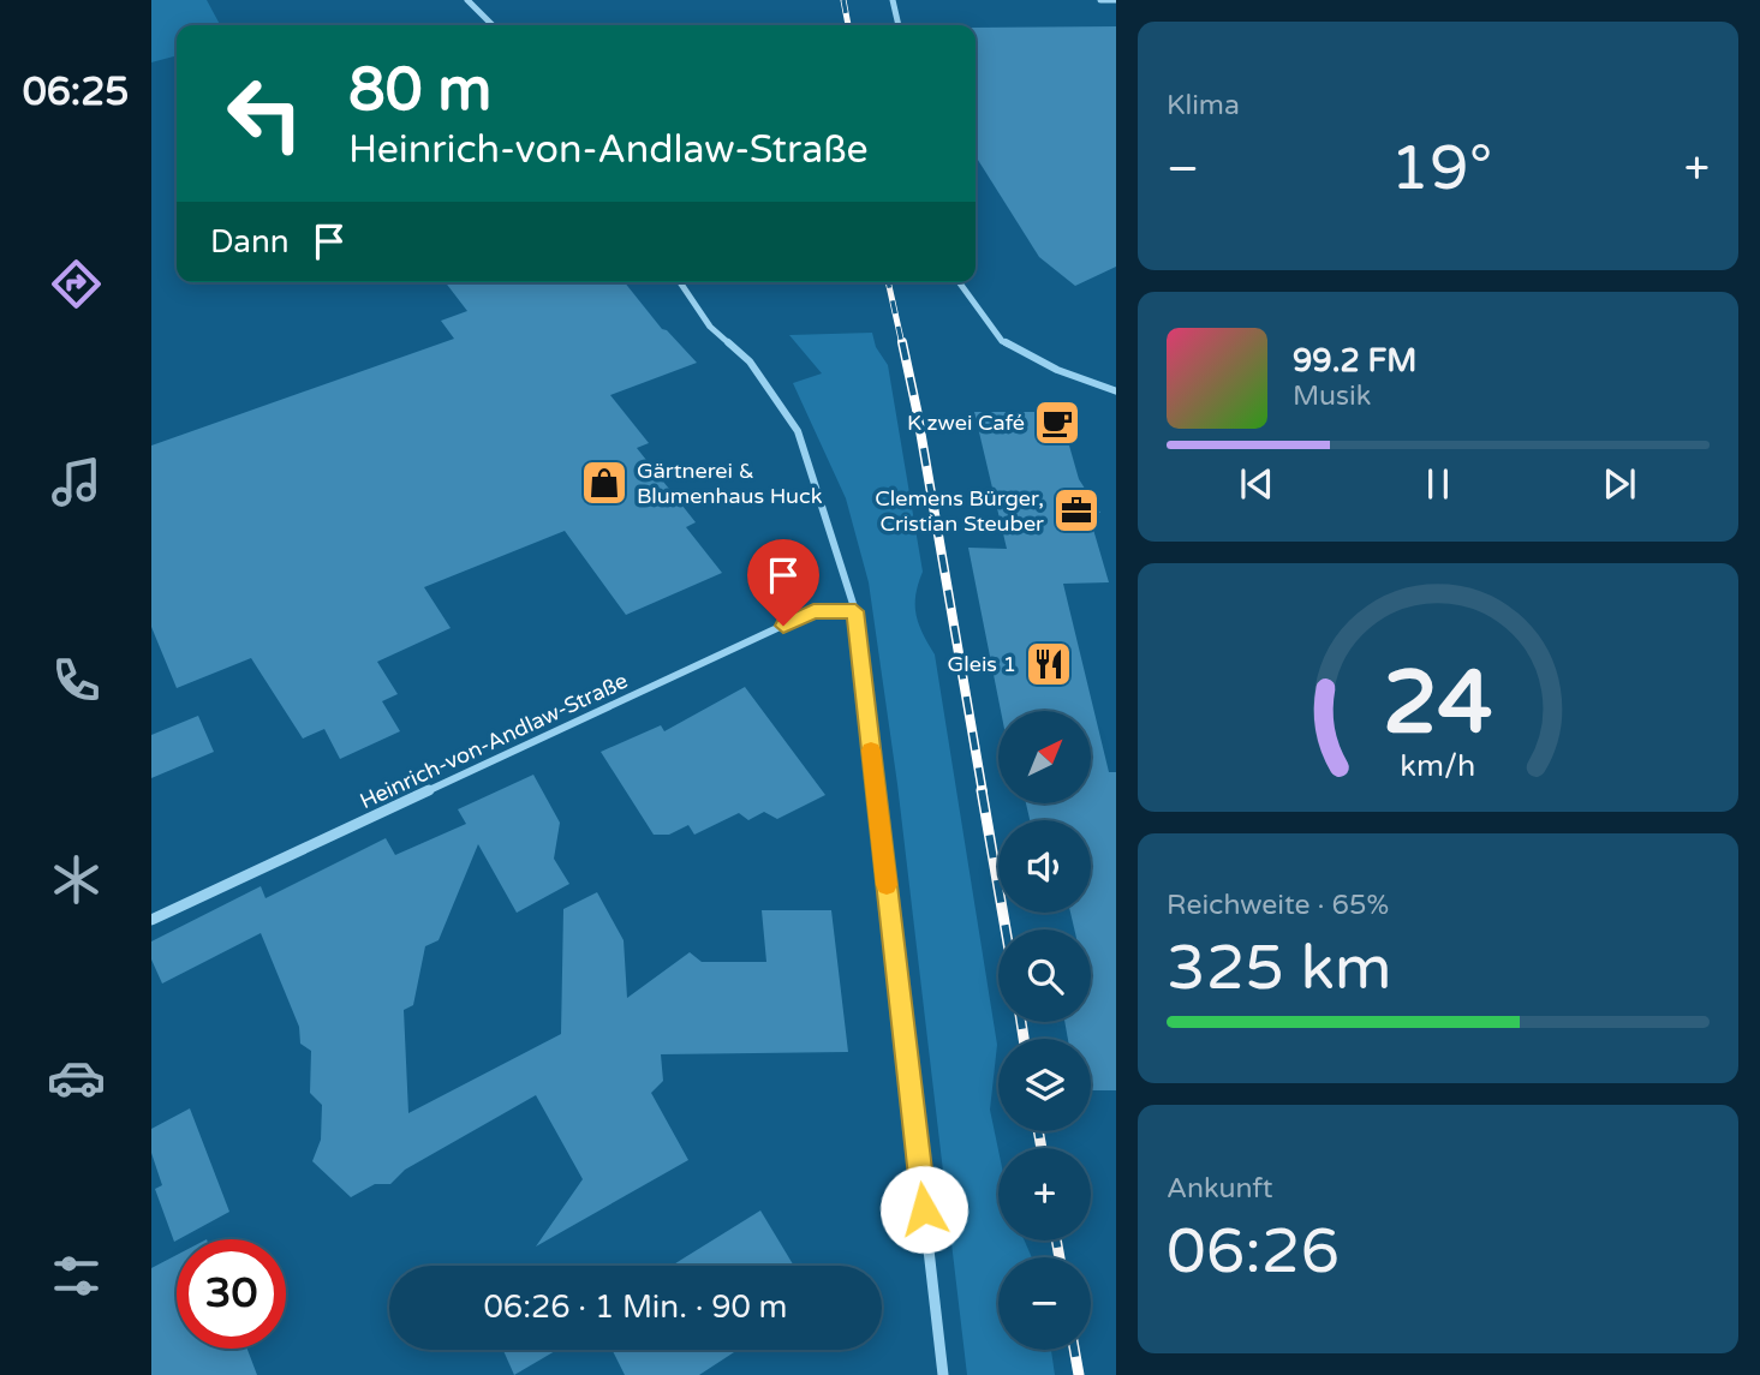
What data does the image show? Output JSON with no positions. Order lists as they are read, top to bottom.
{
  "streets": {
    "street": ["Heinrich-von-Andlaw-Straße"]
  },
  "places": {
    "cafe": ["K zwei Café"],
    "shop": ["Gärtnerei & Blumenhaus Huck"],
    "office": ["Clemens Bürger, Cristian Steuber"],
    "restaurant": ["Gleis 1"]
  },
  "north": "top right",
  "page": {
    "tabs": "06:25",
    "tile": [
      "Klima",
      ["Reichweite · 65%", "325 km"],
      ["Ankunft", "06:26"]
    ],
    "turn": ["80 m", "Heinrich-von-Andlaw-Straße"],
    "heat": ["−", "19°", "+"],
    "then": "Dann",
    "song": ["99.2 FM", "Musik"],
    "map_buttons": ["+", "−"],
    "limit": "30",
    "trip": "06:26 · 1 Min. · 90 m",
    "gauge": ["24", "km/h"]
  }
}
